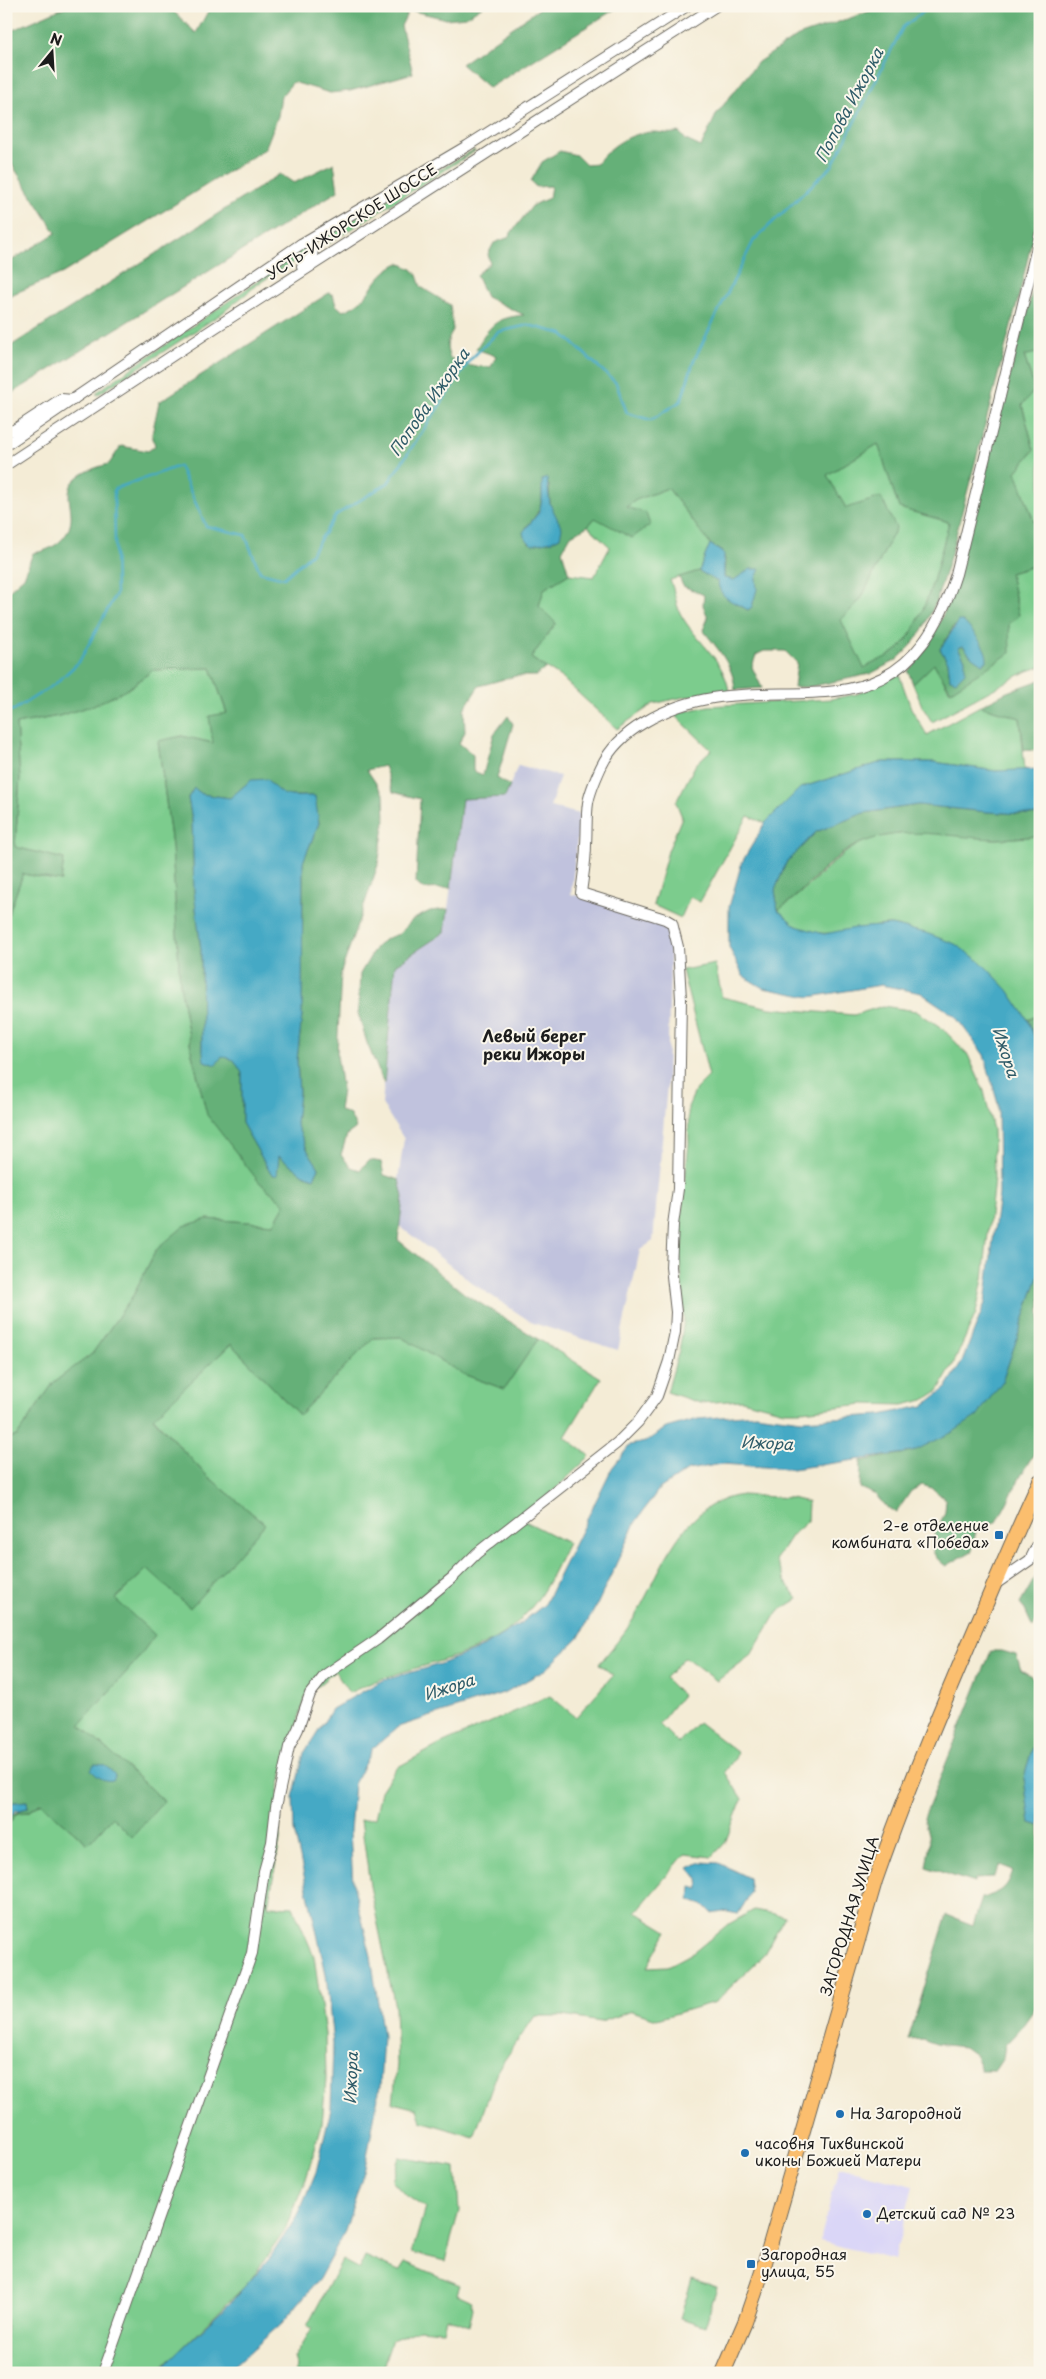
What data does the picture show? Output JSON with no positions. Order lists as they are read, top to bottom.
{
  "streets": {
    "main road": ["ЗАГОРОДНАЯ УЛИЦА"],
    "street": ["УСТЬ-ИЖОРСКОЕ ШОССЕ"]
  },
  "districts": ["Левый берег реки Ижоры"],
  "water": ["Попова Ижорка", "Ижора"],
  "places": {
    "transit": ["2-е отделение комбината «Победа»", "Загородная улица, 55"],
    "other": ["На Загородной", "часовня Тихвинской иконы Божией Матери", "Детский сад № 23"]
  },
  "north": "top"
}
